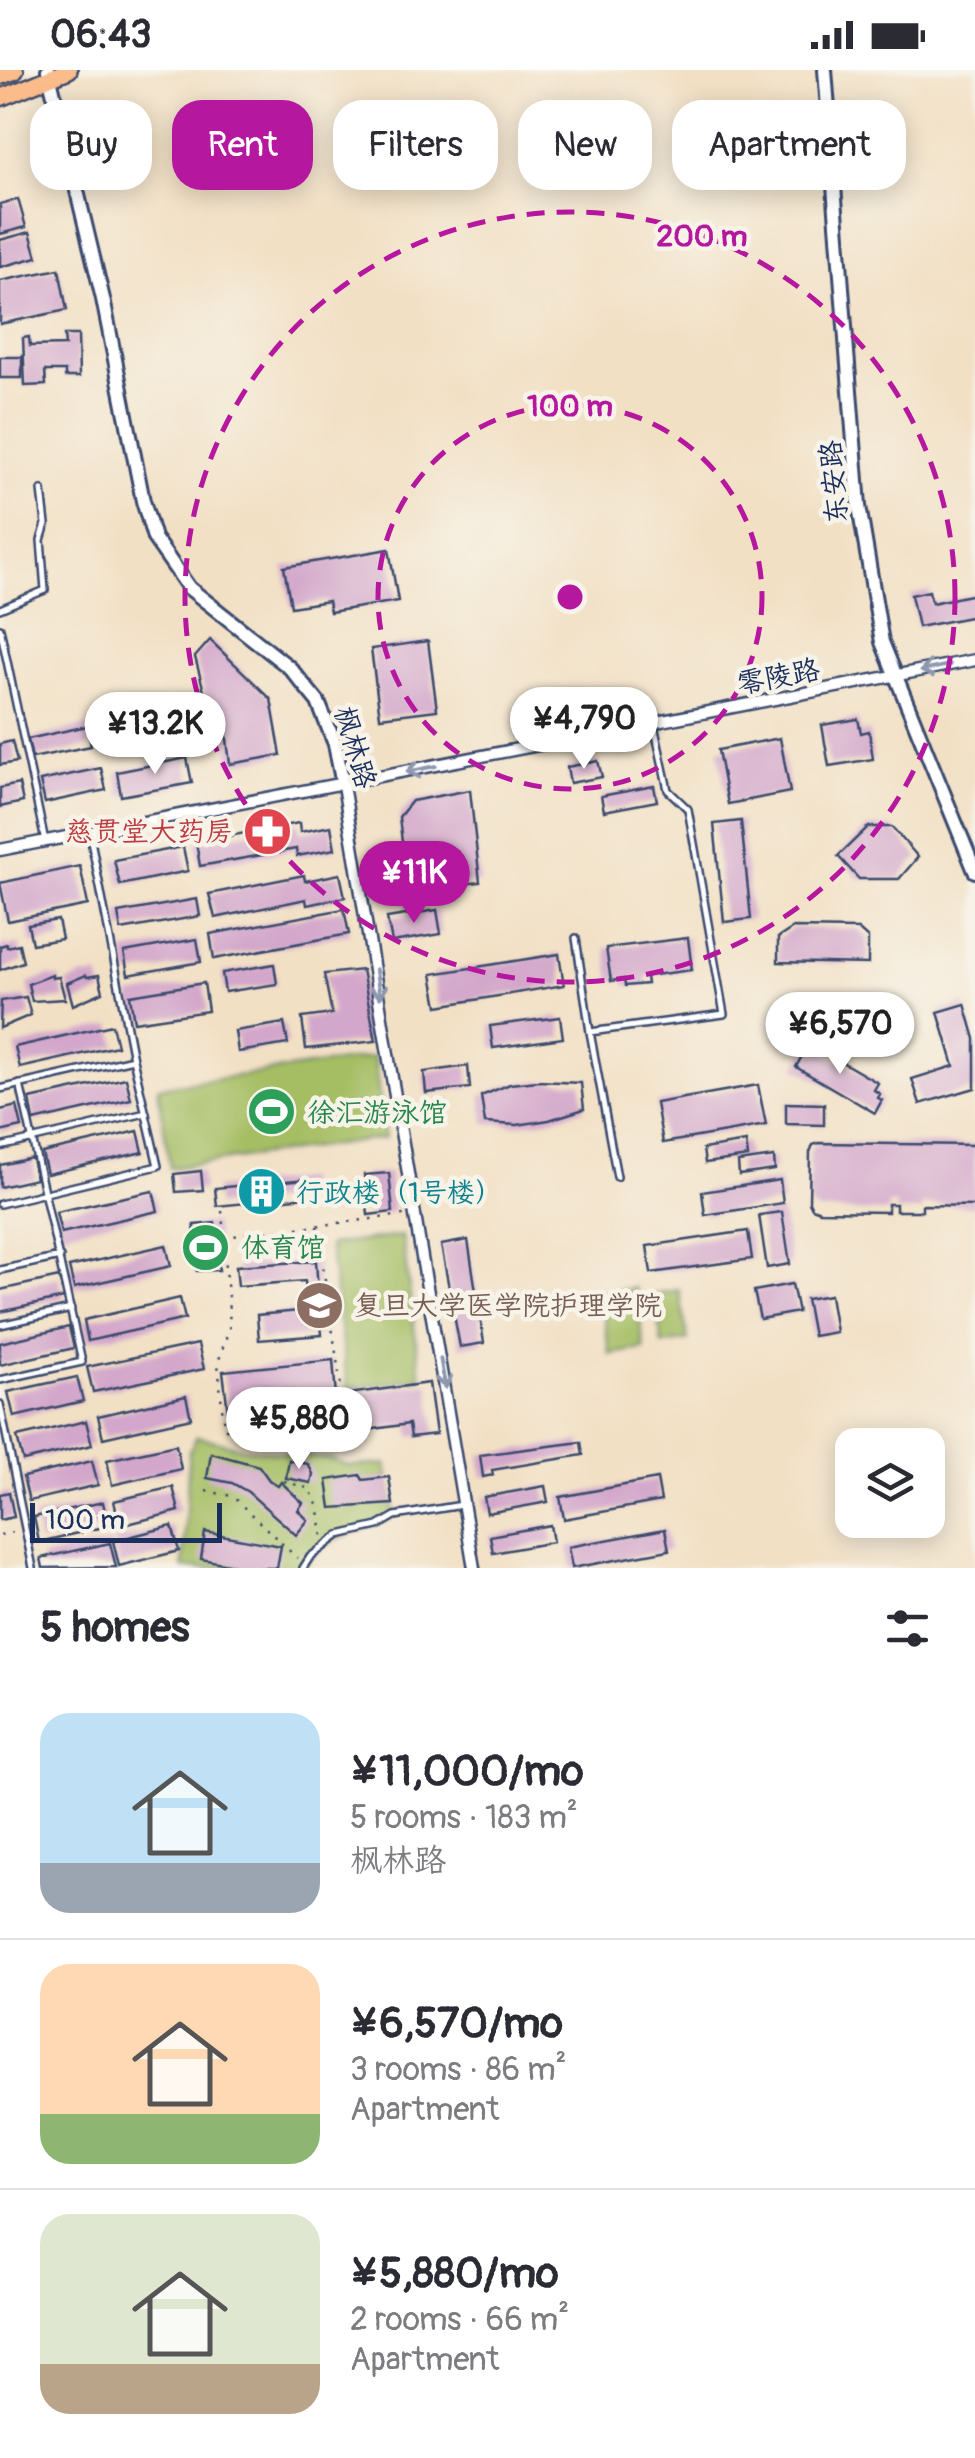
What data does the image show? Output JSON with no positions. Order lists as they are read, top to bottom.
{
  "streets": {
    "street": ["东安路", "零陵路", "枫林路"]
  },
  "crossings": [
    ["东安路", "零陵路"],
    ["零陵路", "枫林路"]
  ],
  "one_way": ["零陵路", "枫林路"],
  "places": {
    "pharmacy": ["慈贯堂大药房"],
    "sports": ["徐汇游泳馆", "体育馆"],
    "building": ["行政楼（1号楼）"],
    "school or university": ["复旦大学医学院护理学院"]
  },
  "scale_bar": "100 m",
  "page": {
    "status": "06:43",
    "chip": [
      "Buy",
      "Rent",
      "Filters",
      "New",
      "Apartment"
    ],
    "price": [
      "¥4,790",
      "¥13.2K",
      "¥11K",
      "¥6,570",
      "¥5,880"
    ],
    "scale": "100 m",
    "heading": "5 homes",
    "list": [
      {
        "name": "¥11,000/mo",
        "note": "5 rooms · 183 m² · 枫林路"
      },
      {
        "name": "¥6,570/mo",
        "note": "3 rooms · 86 m² · Apartment"
      },
      {
        "name": "¥5,880/mo",
        "note": "2 rooms · 66 m² · Apartment"
      }
    ]
  },
  "rings": ["200 m", "100 m"]
}
